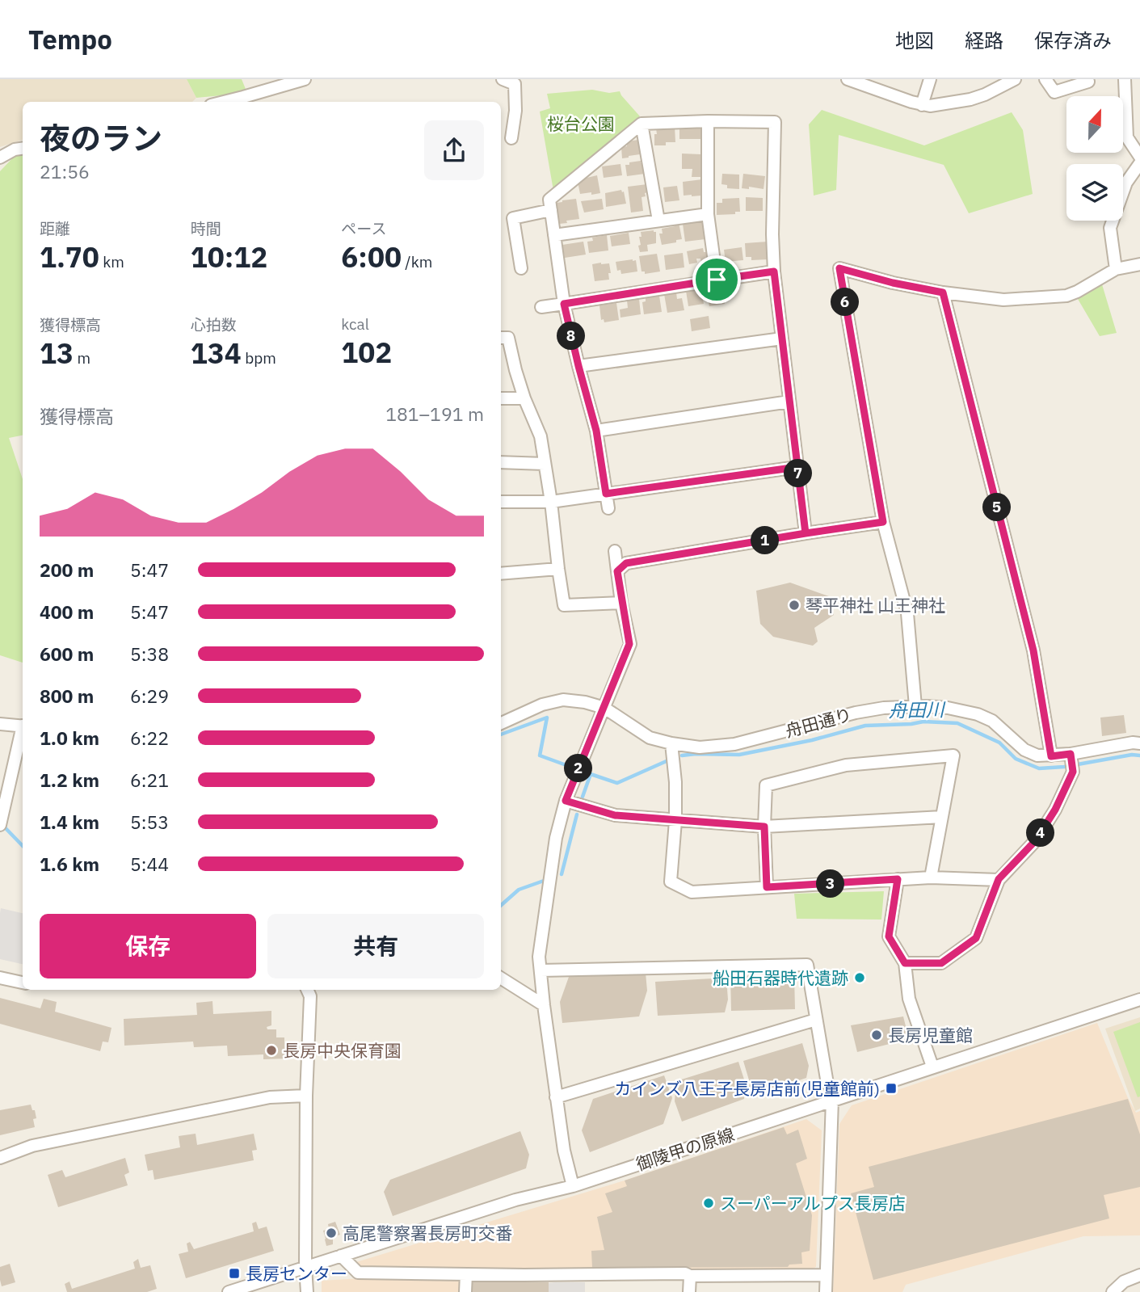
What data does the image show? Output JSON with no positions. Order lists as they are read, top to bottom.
{
  "streets": {
    "street": ["舟田通り", "御陵甲の原線"]
  },
  "water": ["舟田川"],
  "parks": ["桜台公園"],
  "places": {
    "other": [
      "琴平神社 山王神社",
      "船田石器時代遺跡",
      "長房児童館",
      "長房中央保育園",
      "スーパーアルプス長房店",
      "高尾警察署長房町交番"
    ],
    "transit": ["カインズ八王子長房店前(児童館前)", "長房センター"]
  },
  "north": "top",
  "page": {
    "header": "Tempo",
    "nav": ["地図", "経路", "保存済み"],
    "heading": ["夜のラン", "21:56"],
    "stats": [
      ["距離", "1.70 km"],
      ["時間", "10:12"],
      ["ペース", "6:00 /km"],
      ["獲得標高", "13 m"],
      ["心拍数", "134 bpm"],
      ["kcal", "102"]
    ],
    "pins": [
      "6",
      "8",
      "7",
      "5",
      "1",
      "2",
      "4",
      "3"
    ],
    "chart": ["獲得標高", "181–191 m"],
    "list": [
      {
        "name": "200 m",
        "note": "5:47"
      },
      {
        "name": "400 m",
        "note": "5:47"
      },
      {
        "name": "600 m",
        "note": "5:38"
      },
      {
        "name": "800 m",
        "note": "6:29"
      },
      {
        "name": "1.0 km",
        "note": "6:22"
      },
      {
        "name": "1.2 km",
        "note": "6:21"
      },
      {
        "name": "1.4 km",
        "note": "5:53"
      },
      {
        "name": "1.6 km",
        "note": "5:44"
      }
    ],
    "buttons": ["保存", "共有"]
  }
}
